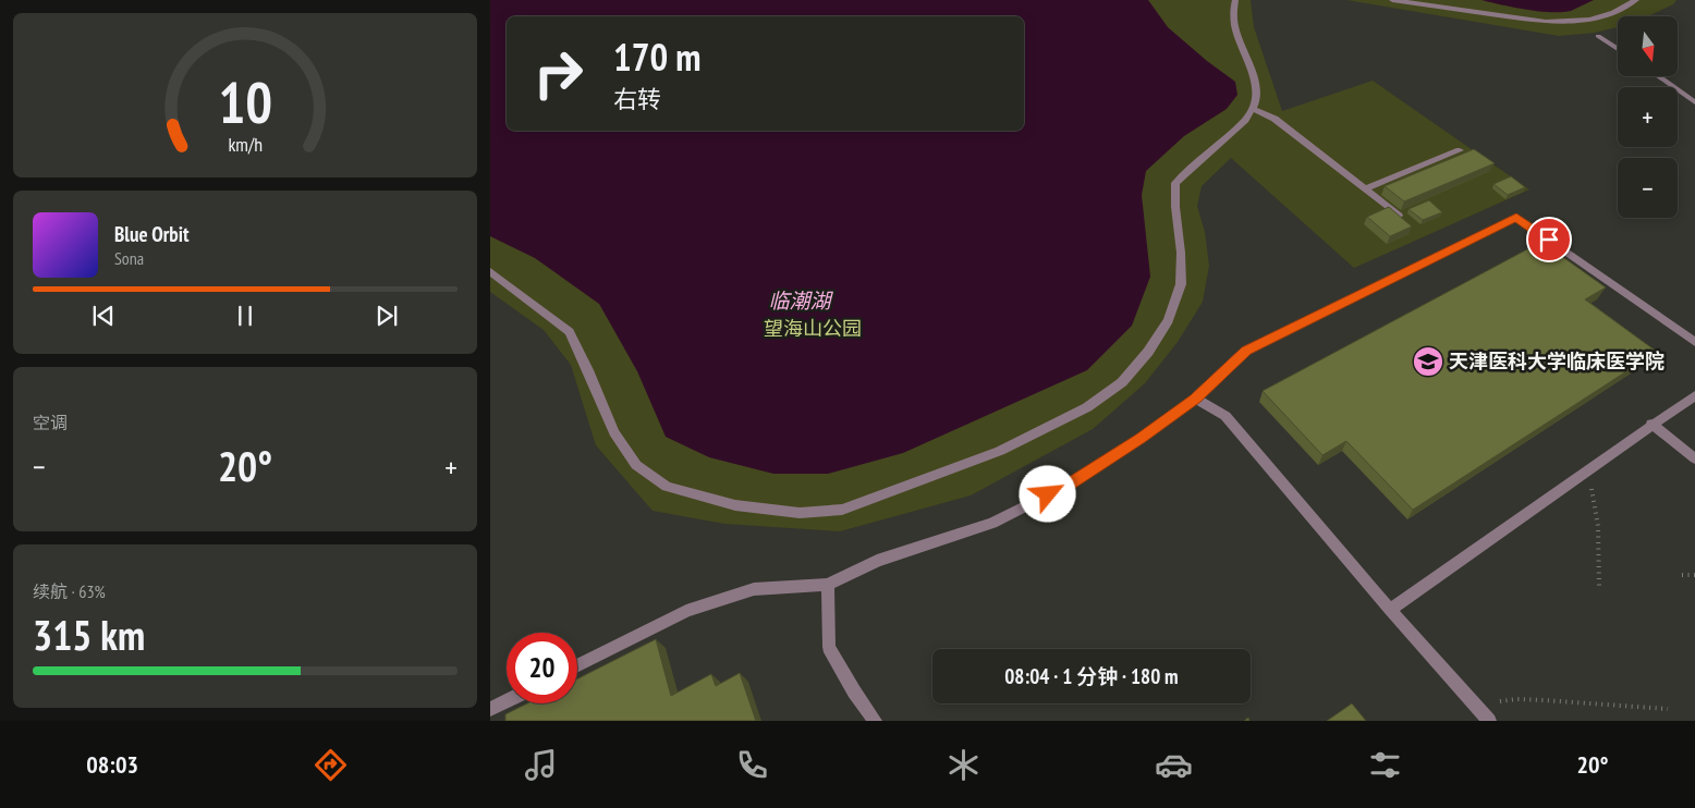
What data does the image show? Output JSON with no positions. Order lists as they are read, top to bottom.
{
  "water": ["临潮湖"],
  "parks": ["望海山公园"],
  "places": {
    "school or university": ["天津医科大学临床医学院"]
  },
  "north": "bottom",
  "page": {
    "map_buttons": ["+", "−"],
    "turn": ["170 m", "右转"],
    "song": ["Blue Orbit", "Sona"],
    "tile": [
      "空调",
      ["续航 · 63%", "315 km"]
    ],
    "heat": ["−", "20°", "+"],
    "limit": "20",
    "trip": "08:04 · 1 分钟 · 180 m",
    "tabs": ["08:03", "20°"],
    "gauge": ["10", "km/h"]
  }
}
